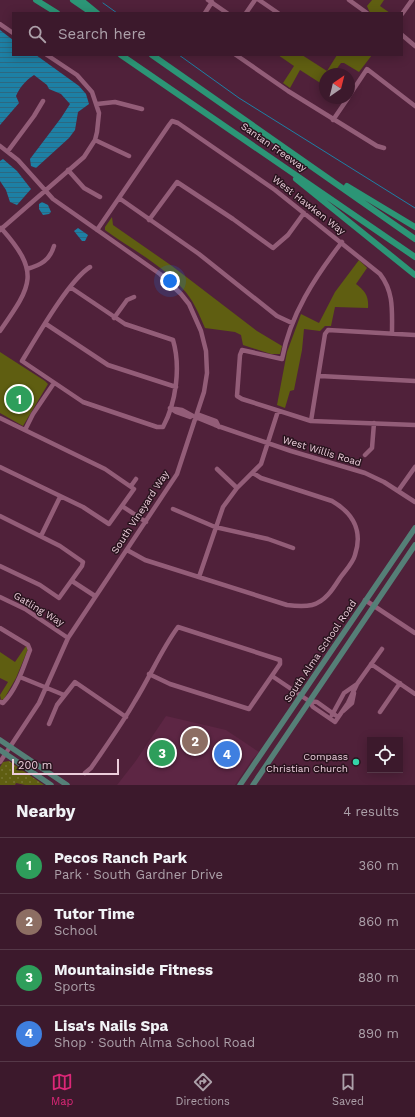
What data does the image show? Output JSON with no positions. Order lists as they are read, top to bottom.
{
  "streets": {
    "highway": ["Santan Freeway"],
    "main road": ["South Alma School Road"],
    "street": [
      "West Hawken Way",
      "West Willis Road",
      "South Vineyard Way",
      "Gatling Way"
    ]
  },
  "crossings": [
    ["West Willis Road", "South Vineyard Way"],
    ["South Vineyard Way", "Gatling Way"]
  ],
  "places": ["Compass Christian Church"],
  "scale_bar": "200 m",
  "north": "top right",
  "page": {
    "search": "Search here",
    "pins": [
      "1",
      "2",
      "3",
      "4"
    ],
    "scale": "200 m",
    "heading": ["Nearby", "4 results"],
    "list": [
      {
        "mark": "1",
        "name": "Pecos Ranch Park",
        "note": "Park · South Gardner Drive",
        "value": "360 m"
      },
      {
        "mark": "2",
        "name": "Tutor Time",
        "note": "School",
        "value": "860 m"
      },
      {
        "mark": "3",
        "name": "Mountainside Fitness",
        "note": "Sports",
        "value": "880 m"
      },
      {
        "mark": "4",
        "name": "Lisa's Nails Spa",
        "note": "Shop · South Alma School Road",
        "value": "890 m"
      }
    ],
    "nav": ["Map", "Directions", "Saved"]
  }
}
